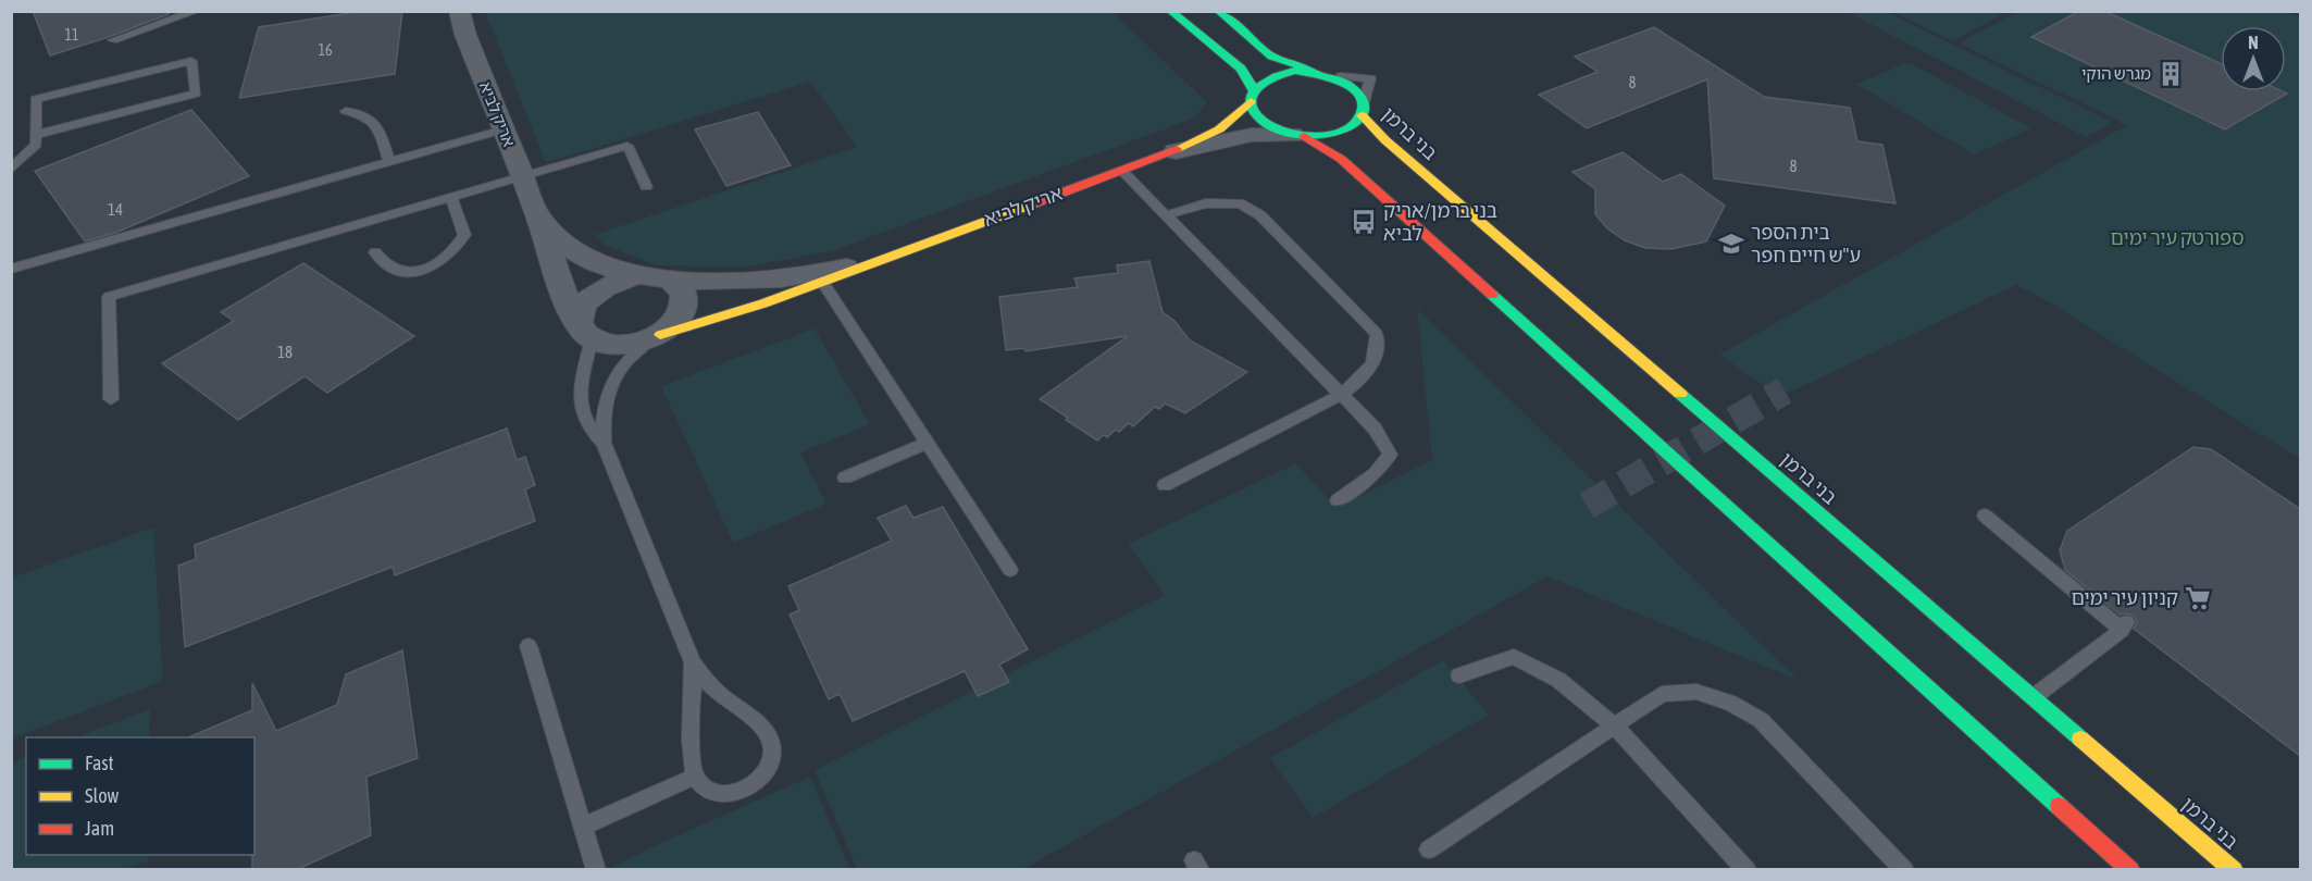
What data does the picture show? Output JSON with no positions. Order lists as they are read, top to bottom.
{
  "streets": {
    "street": ["אריק לביא", "בני ברמן"]
  },
  "crossings": [
    ["אריק לביא", "בני ברמן"]
  ],
  "parks": ["ספורטק עיר ימים"],
  "places": {
    "building": ["מגרש הוקי"],
    "bus stop": ["בני ברמן/אריק לביא"],
    "school or university": ["בית הספר ע\"ש חיים חפר"],
    "supermarket": ["קניון עיר ימים"]
  },
  "house_numbers": [
    "11",
    "16",
    "8",
    "8",
    "14",
    "18"
  ],
  "legend": ["Fast", "Slow", "Jam"],
  "north": "top"
}
